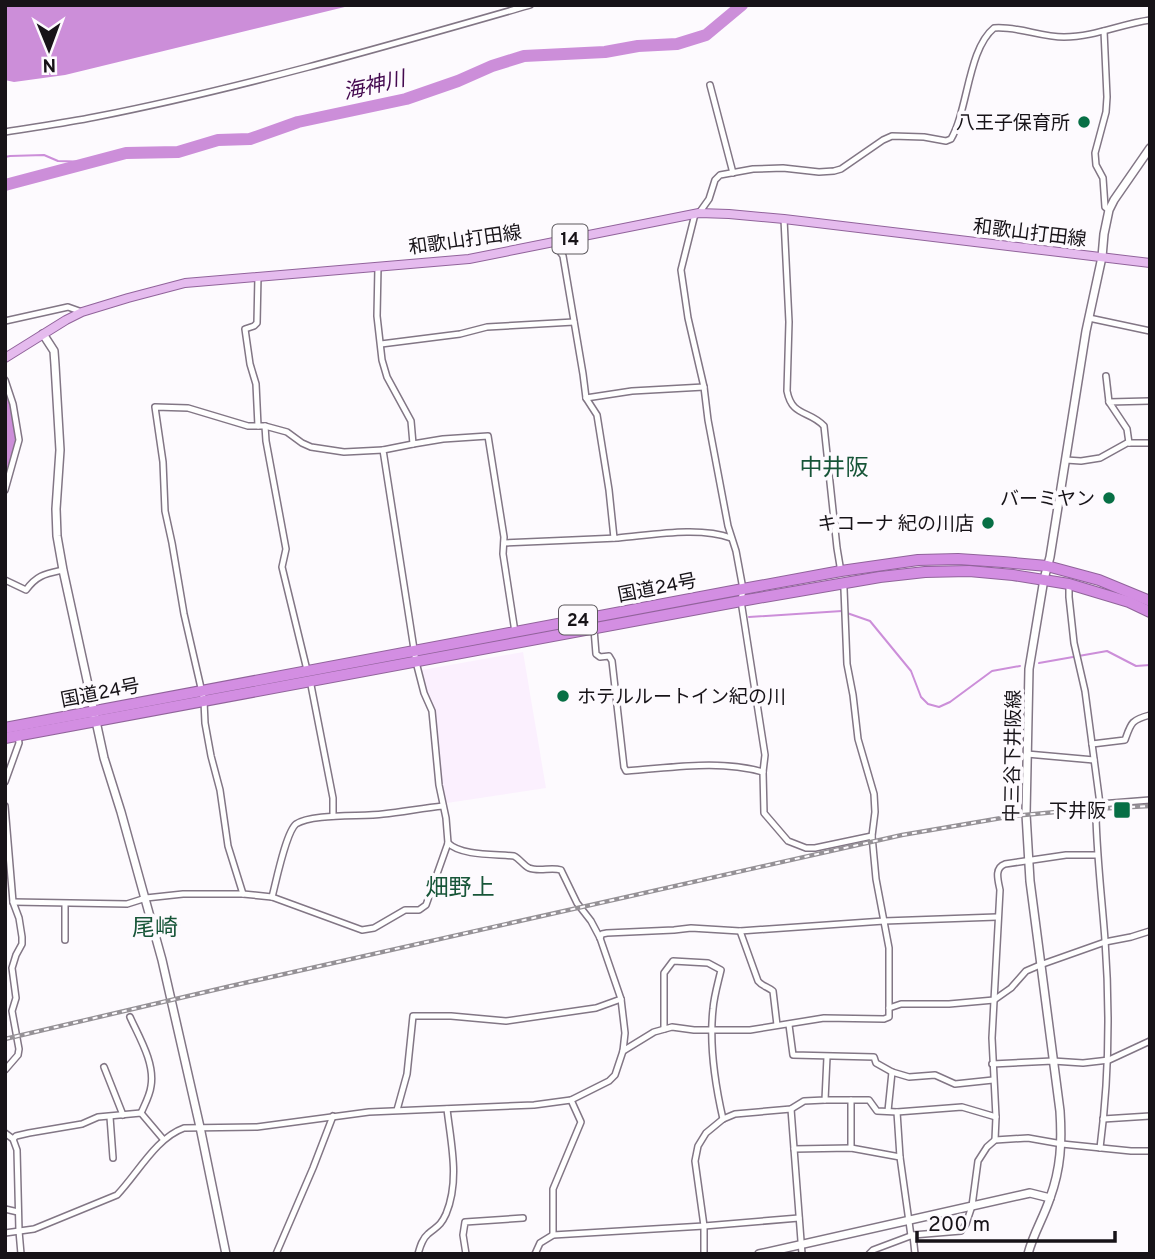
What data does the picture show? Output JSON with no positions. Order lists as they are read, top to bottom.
{
  "streets": {
    "highway": ["国道24号", "24"],
    "main road": ["和歌山打田線", "14"],
    "street": ["中三谷下井阪線"]
  },
  "crossings": [
    ["和歌山打田線", "中三谷下井阪線"],
    ["国道24号", "中三谷下井阪線"]
  ],
  "districts": ["中井阪", "畑野上", "尾崎"],
  "water": ["海神川"],
  "places": {
    "other": [
      "八王子保育所",
      "バーミヤン",
      "キコーナ 紀の川店",
      "ホテルルートイン紀の川"
    ],
    "transit": ["下井阪"]
  },
  "scale_bar": "200 m",
  "north": "bottom"
}
